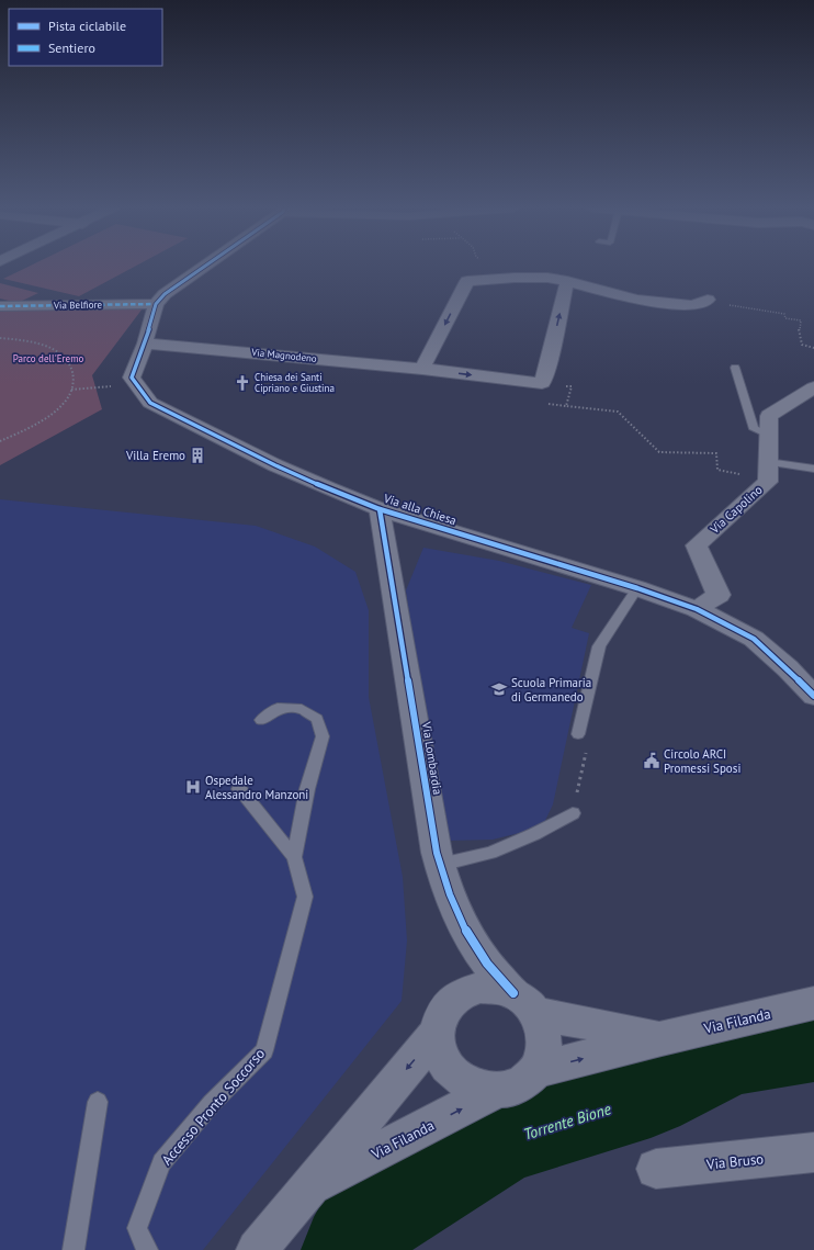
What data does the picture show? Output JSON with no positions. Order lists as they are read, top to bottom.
{
  "streets": {
    "street": [
      "Via Belfiore",
      "Via Magnodeno",
      "Via alla Chiesa",
      "Via Capolino",
      "Via Lombardia",
      "Via Filanda",
      "Via Bruso"
    ],
    "lane": ["Accesso Pronto Soccorso"]
  },
  "crossings": [
    ["Via alla Chiesa", "Via Capolino"],
    ["Via alla Chiesa", "Via Lombardia"],
    ["Via Lombardia", "Via Filanda"]
  ],
  "water": ["Torrente Bione"],
  "parks": ["Parco dell'Eremo"],
  "places": {
    "church": ["Chiesa dei Santi Cipriano e Giustina"],
    "building": ["Villa Eremo"],
    "school or university": ["Scuola Primaria di Germanedo"],
    "public building": ["Circolo ARCI Promessi Sposi"],
    "hospital": ["Ospedale Alessandro Manzoni"]
  },
  "legend": ["Pista ciclabile", "Sentiero"]
}
